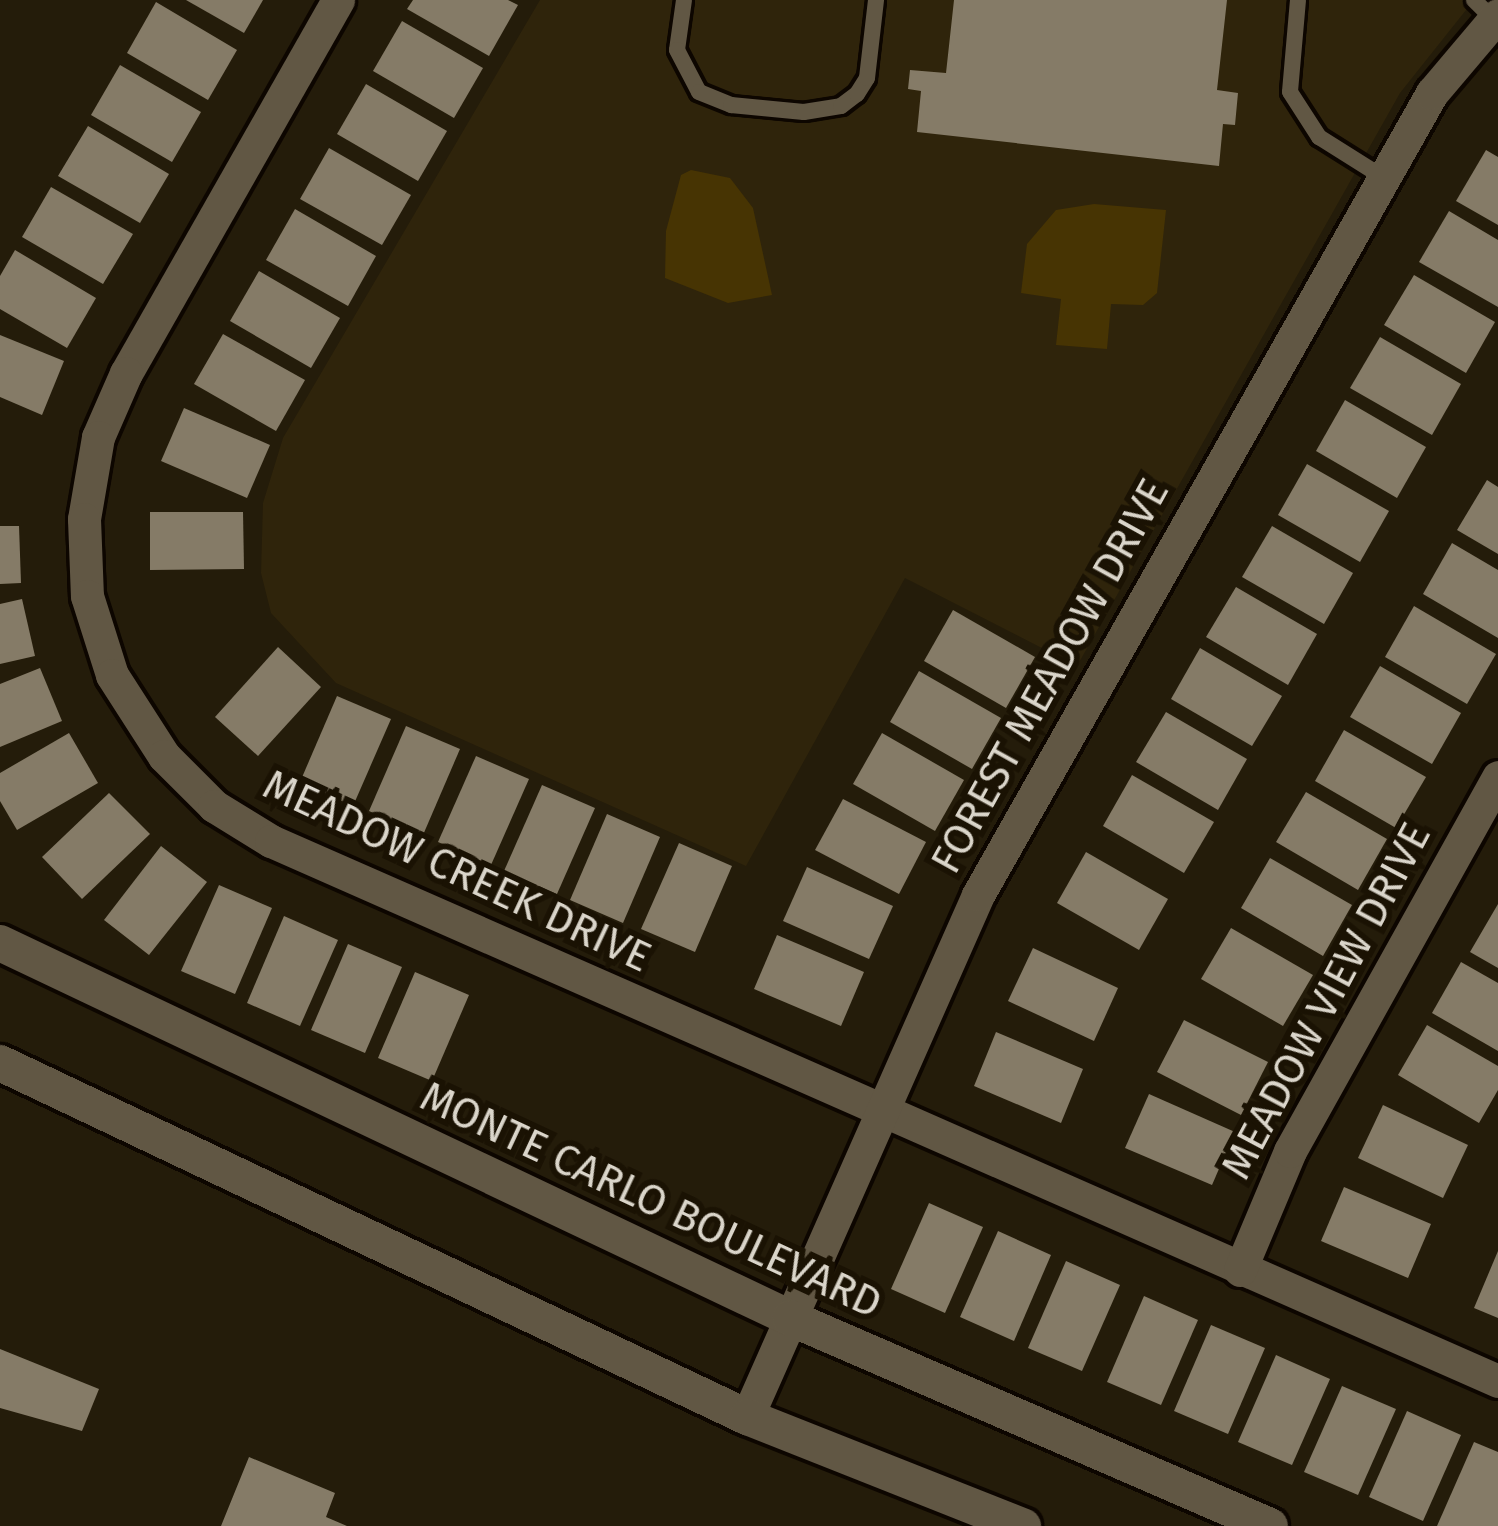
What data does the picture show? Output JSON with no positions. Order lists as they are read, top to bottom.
{
  "streets": {
    "main road": ["MONTE CARLO BOULEVARD"],
    "street": ["FOREST MEADOW DRIVE", "MEADOW CREEK DRIVE", "MEADOW VIEW DRIVE"]
  },
  "crossings": [
    ["FOREST MEADOW DRIVE", "MEADOW CREEK DRIVE"],
    ["FOREST MEADOW DRIVE", "MONTE CARLO BOULEVARD"],
    ["MEADOW CREEK DRIVE", "MEADOW VIEW DRIVE"]
  ]
}
